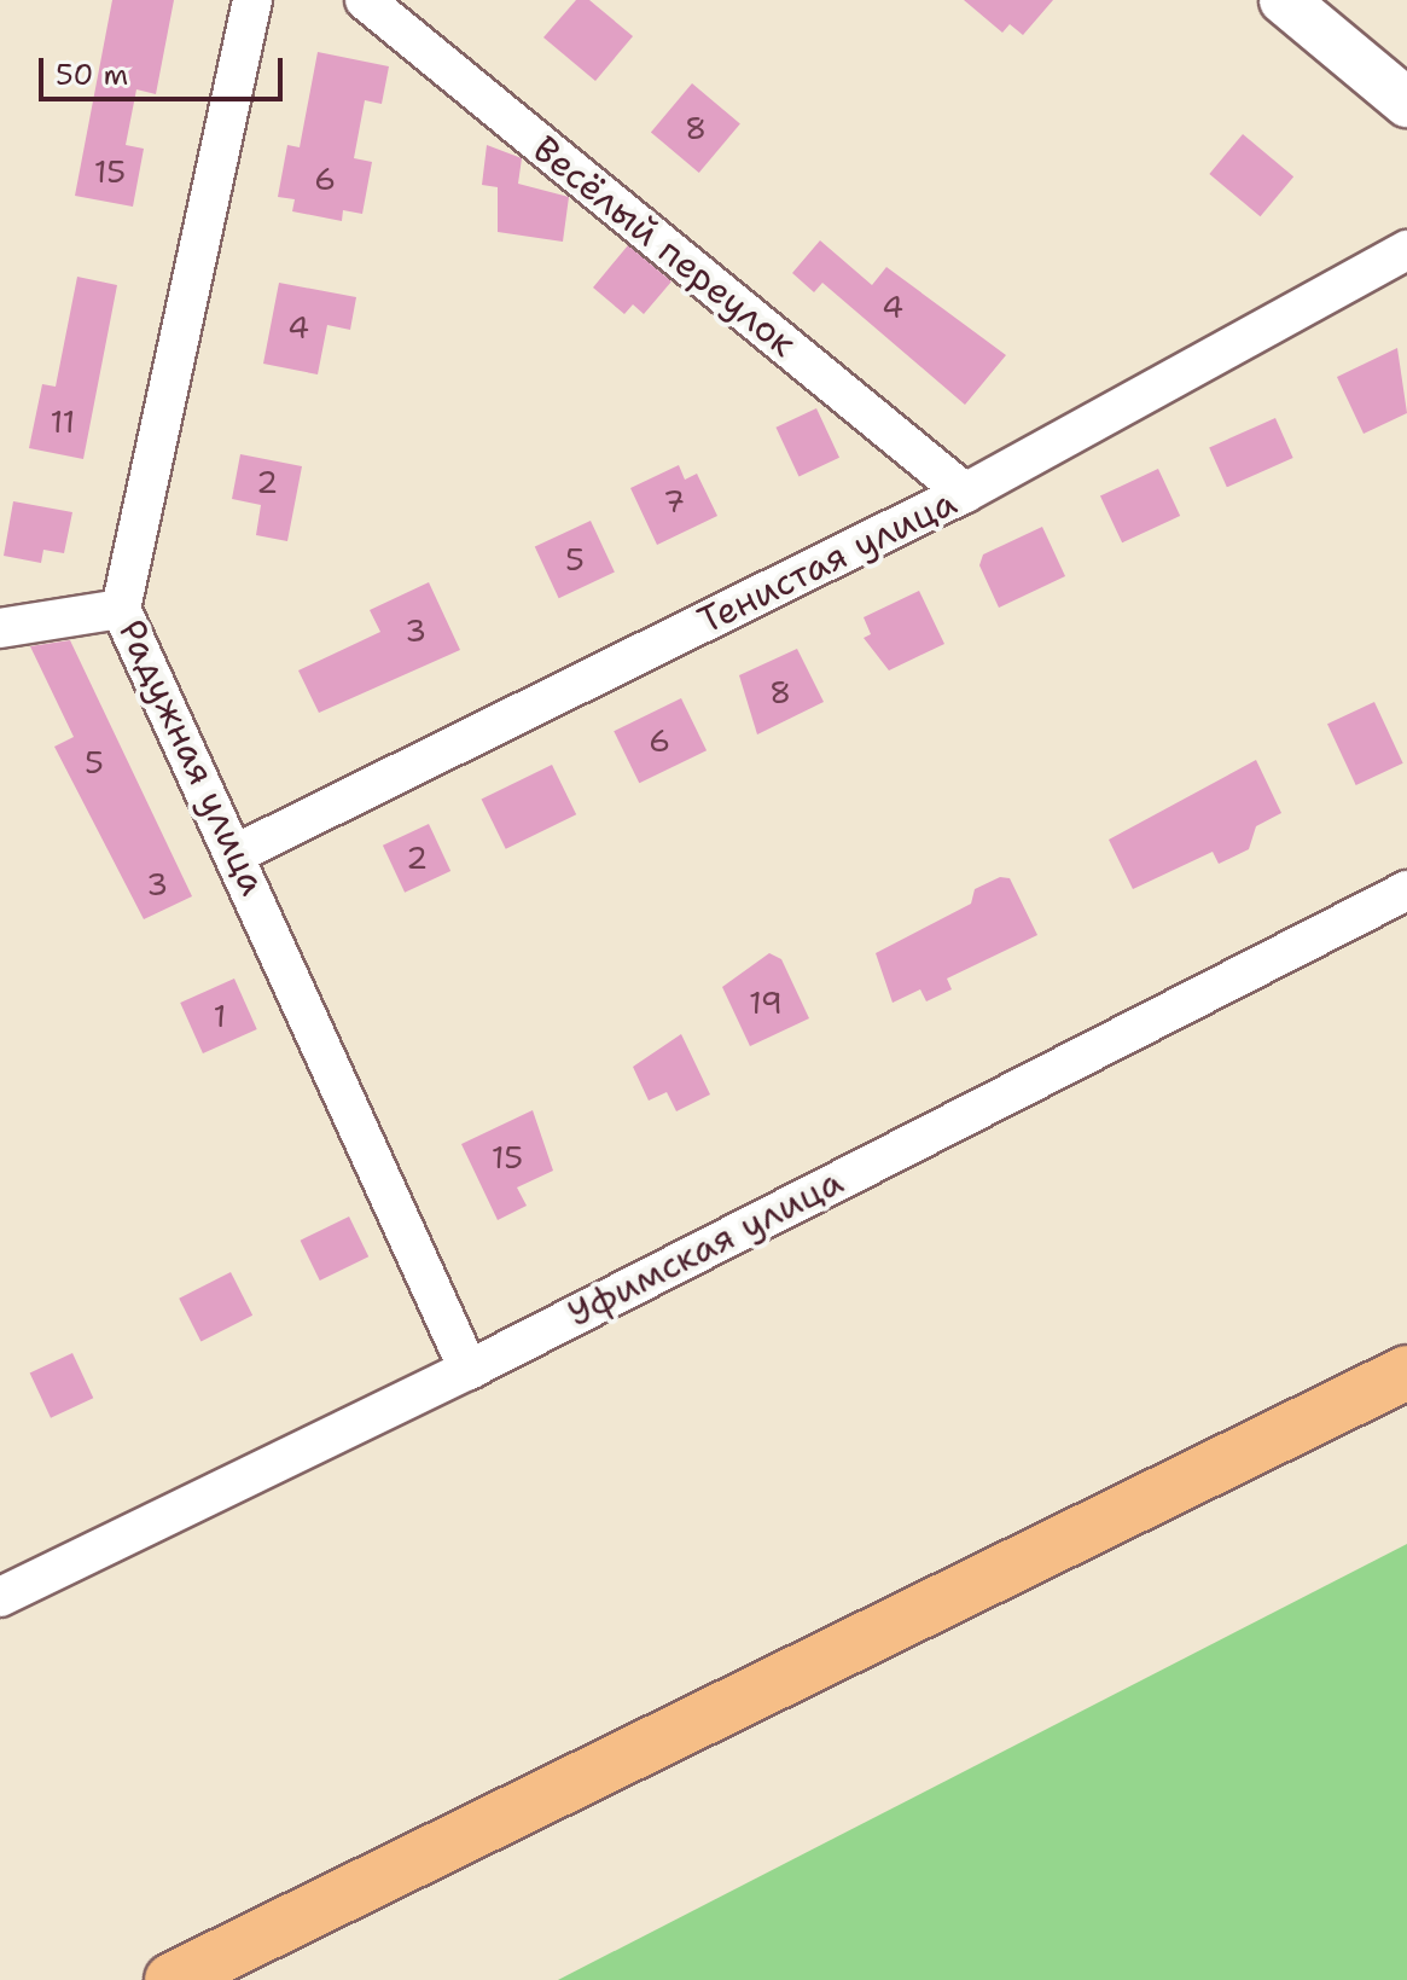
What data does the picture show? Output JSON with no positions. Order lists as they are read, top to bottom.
{
  "streets": {
    "street": [
      "Весёлый переулок",
      "Тенистая улица",
      "Радужная улица",
      "Уфимская улица"
    ]
  },
  "crossings": [
    ["Весёлый переулок", "Тенистая улица"],
    ["Тенистая улица", "Радужная улица"],
    ["Радужная улица", "Уфимская улица"]
  ],
  "house_numbers": [
    "8",
    "15",
    "6",
    "4",
    "4",
    "11",
    "2",
    "7",
    "5",
    "3",
    "8",
    "6",
    "5",
    "2",
    "3",
    "19",
    "1",
    "15"
  ],
  "scale_bar": "50 m"
}
